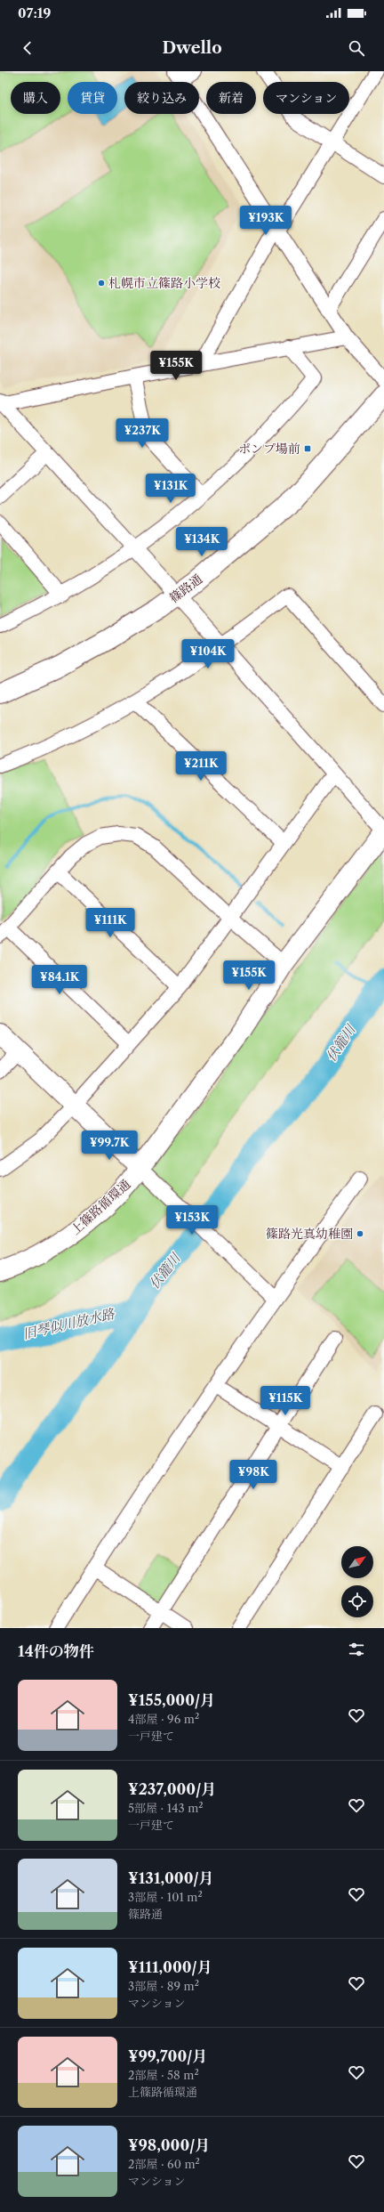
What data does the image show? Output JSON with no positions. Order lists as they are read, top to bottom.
{
  "streets": {
    "street": ["篠路通", "上篠路循環通"]
  },
  "water": ["伏籠川", "旧琴似川放水路"],
  "places": {
    "other": ["札幌市立篠路小学校", "篠路光真幼稚園"],
    "transit": ["ポンプ場前"]
  },
  "north": "top right",
  "page": {
    "status": "07:19",
    "header": "Dwello",
    "chip": [
      "購入",
      "賃貸",
      "絞り込み",
      "新着",
      "マンション"
    ],
    "price": [
      "¥193K",
      "¥155K",
      "¥237K",
      "¥131K",
      "¥134K",
      "¥104K",
      "¥211K",
      "¥111K",
      "¥155K",
      "¥84.1K",
      "¥99.7K",
      "¥153K",
      "¥115K",
      "¥98K"
    ],
    "heading": "14件の物件",
    "list": [
      {
        "name": "¥155,000/月",
        "note": "4部屋 · 96 m² · 一戸建て"
      },
      {
        "name": "¥237,000/月",
        "note": "5部屋 · 143 m² · 一戸建て"
      },
      {
        "name": "¥131,000/月",
        "note": "3部屋 · 101 m² · 篠路通"
      },
      {
        "name": "¥111,000/月",
        "note": "3部屋 · 89 m² · マンション"
      },
      {
        "name": "¥99,700/月",
        "note": "2部屋 · 58 m² · 上篠路循環通"
      },
      {
        "name": "¥98,000/月",
        "note": "2部屋 · 60 m² · マンション"
      }
    ]
  }
}
